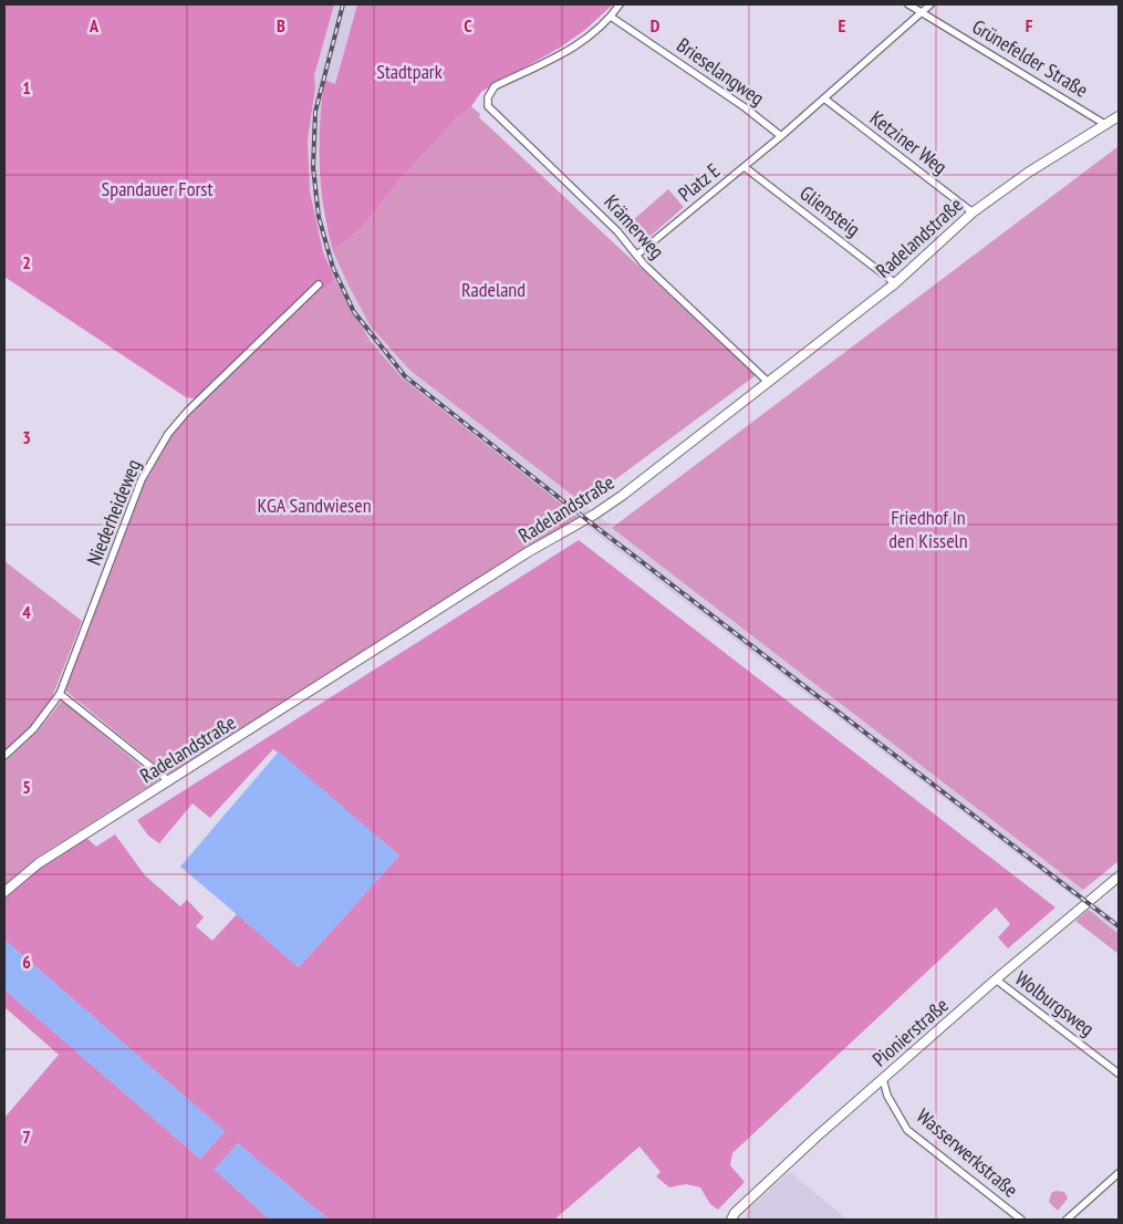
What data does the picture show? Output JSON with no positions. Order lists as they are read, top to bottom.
{
  "streets": {
    "street": [
      "Grünefelder Straße",
      "Brieselangweg",
      "Ketziner Weg",
      "Platz E",
      "Gliensteig",
      "Krämerweg",
      "Radelandstraße",
      "Niederheideweg",
      "Wolburgsweg",
      "Pionierstraße",
      "Wasserwerkstraße"
    ]
  },
  "crossings": [
    ["Grünefelder Straße", "Platz E"],
    ["Grünefelder Straße", "Radelandstraße"],
    ["Brieselangweg", "Platz E"],
    ["Brieselangweg", "Krämerweg"],
    ["Ketziner Weg", "Platz E"],
    ["Ketziner Weg", "Radelandstraße"],
    ["Platz E", "Gliensteig"],
    ["Platz E", "Krämerweg"],
    ["Gliensteig", "Radelandstraße"],
    ["Krämerweg", "Radelandstraße"],
    ["Wolburgsweg", "Pionierstraße"],
    ["Pionierstraße", "Wasserwerkstraße"]
  ],
  "parks": [
    "Stadtpark",
    "Spandauer Forst",
    "Radeland",
    "KGA Sandwiesen",
    "Friedhof In den Kisseln"
  ],
  "grid": {
    "columns": [
      "A",
      "B",
      "C",
      "D",
      "E",
      "F"
    ],
    "rows": [
      "1",
      "2",
      "3",
      "4",
      "5",
      "6",
      "7"
    ]
  }
}
